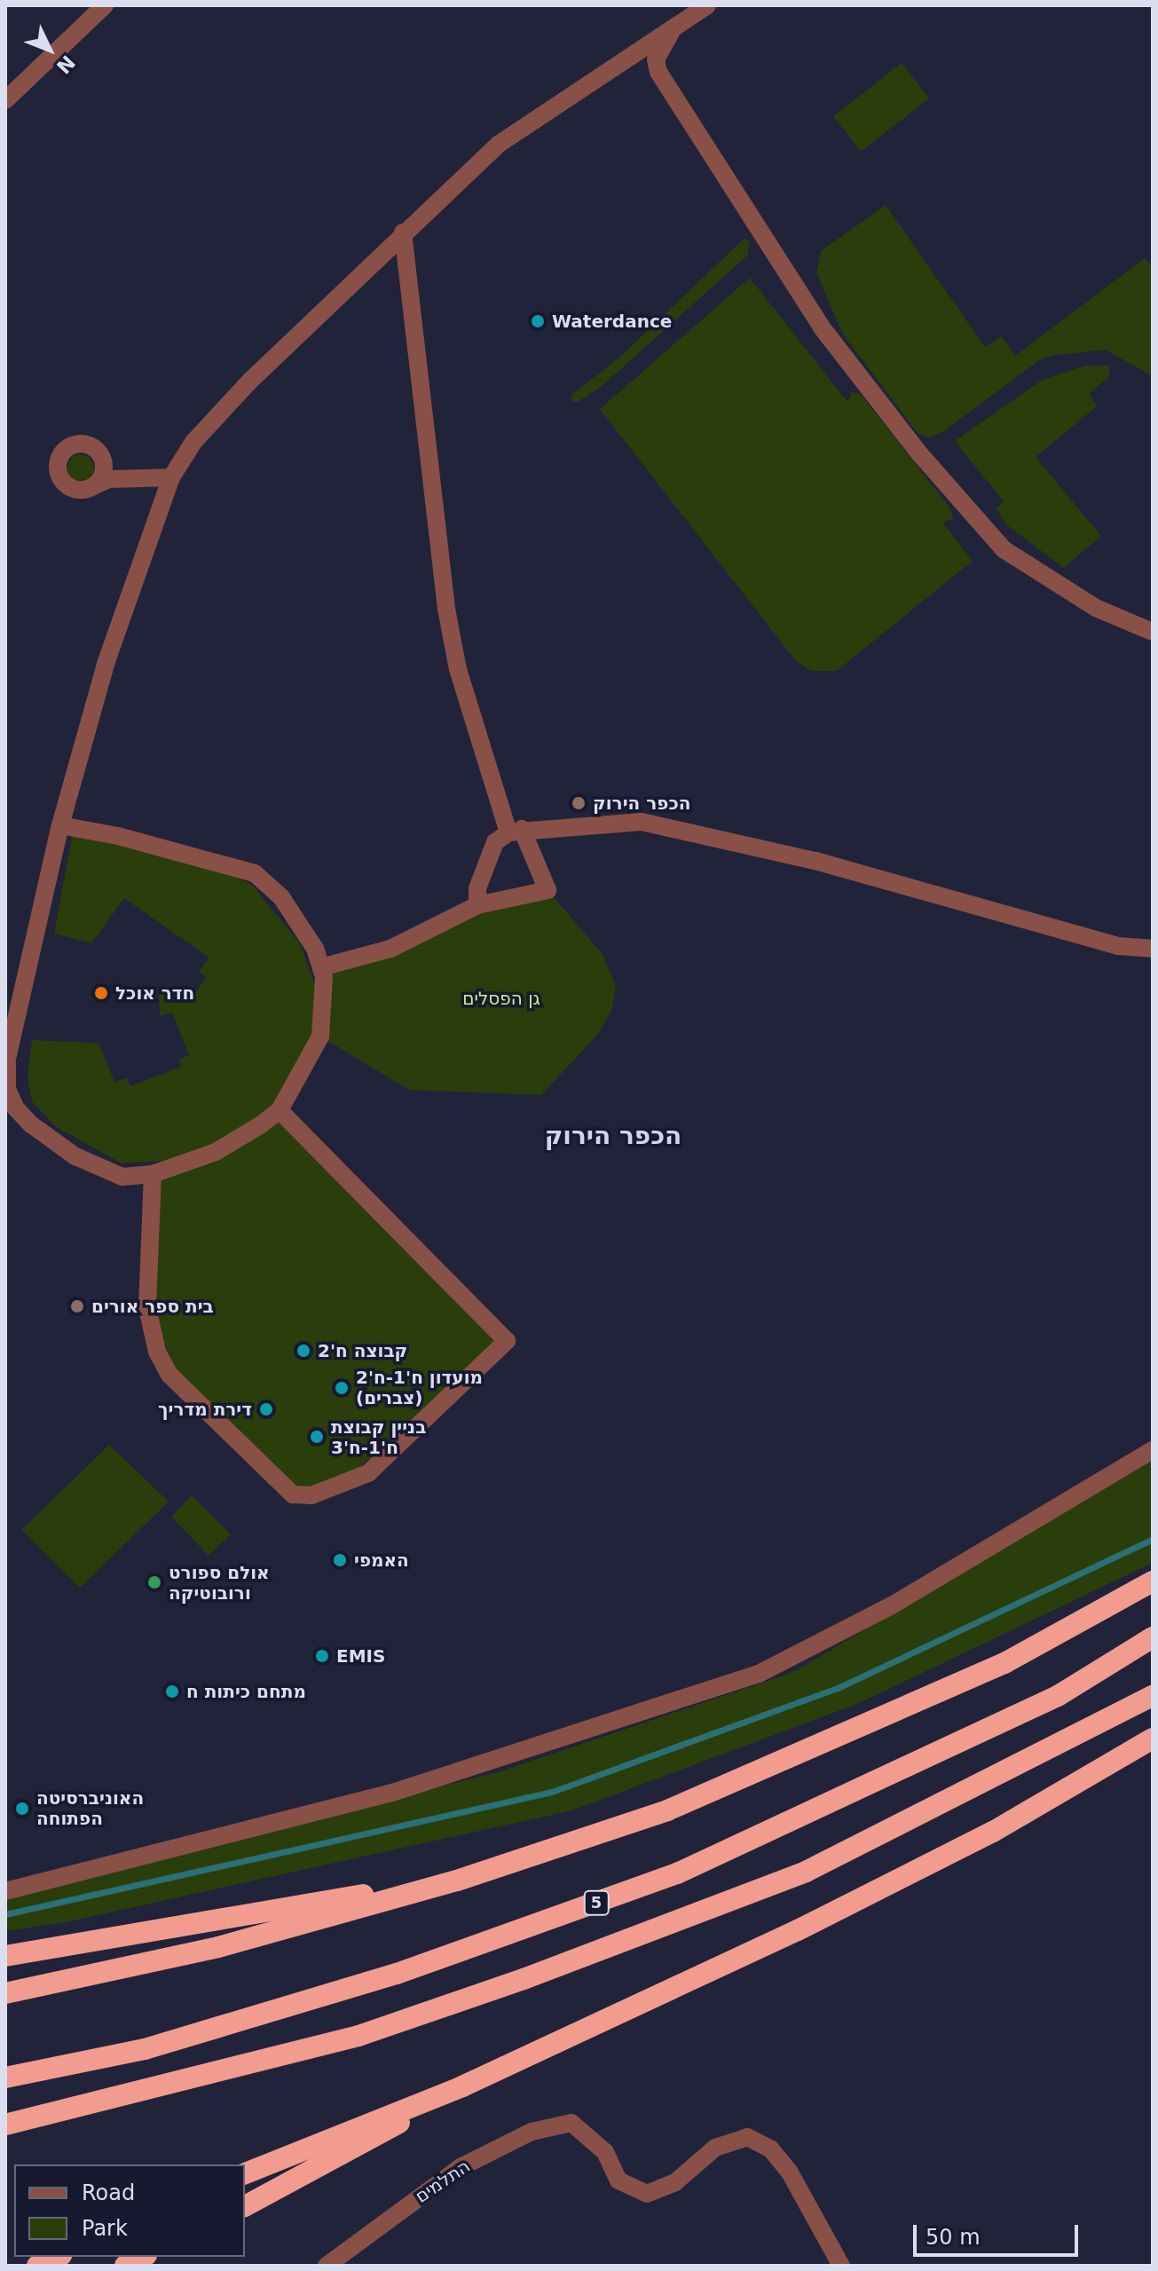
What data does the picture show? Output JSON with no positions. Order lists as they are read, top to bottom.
{
  "streets": {
    "highway": ["5"],
    "street": ["התלמים"]
  },
  "districts": ["הכפר הירוק"],
  "parks": ["גן הפסלים"],
  "places": [
    "Waterdance",
    "הכפר הירוק",
    "חדר אוכל",
    "בית ספר אורים",
    "קבוצה ח'2",
    "מועדון ח'1-ח'2 (צברים)",
    "דירת מדריך",
    "בניין קבוצת ח'1-ח'3",
    "האמפי",
    "אולם ספורט ורובוטיקה",
    "EMIS",
    "מתחם כיתות ח",
    "האוניברסיטה הפתוחה"
  ],
  "legend": ["Road", "Park"],
  "scale_bar": "50 m",
  "north": "bottom right"
}
